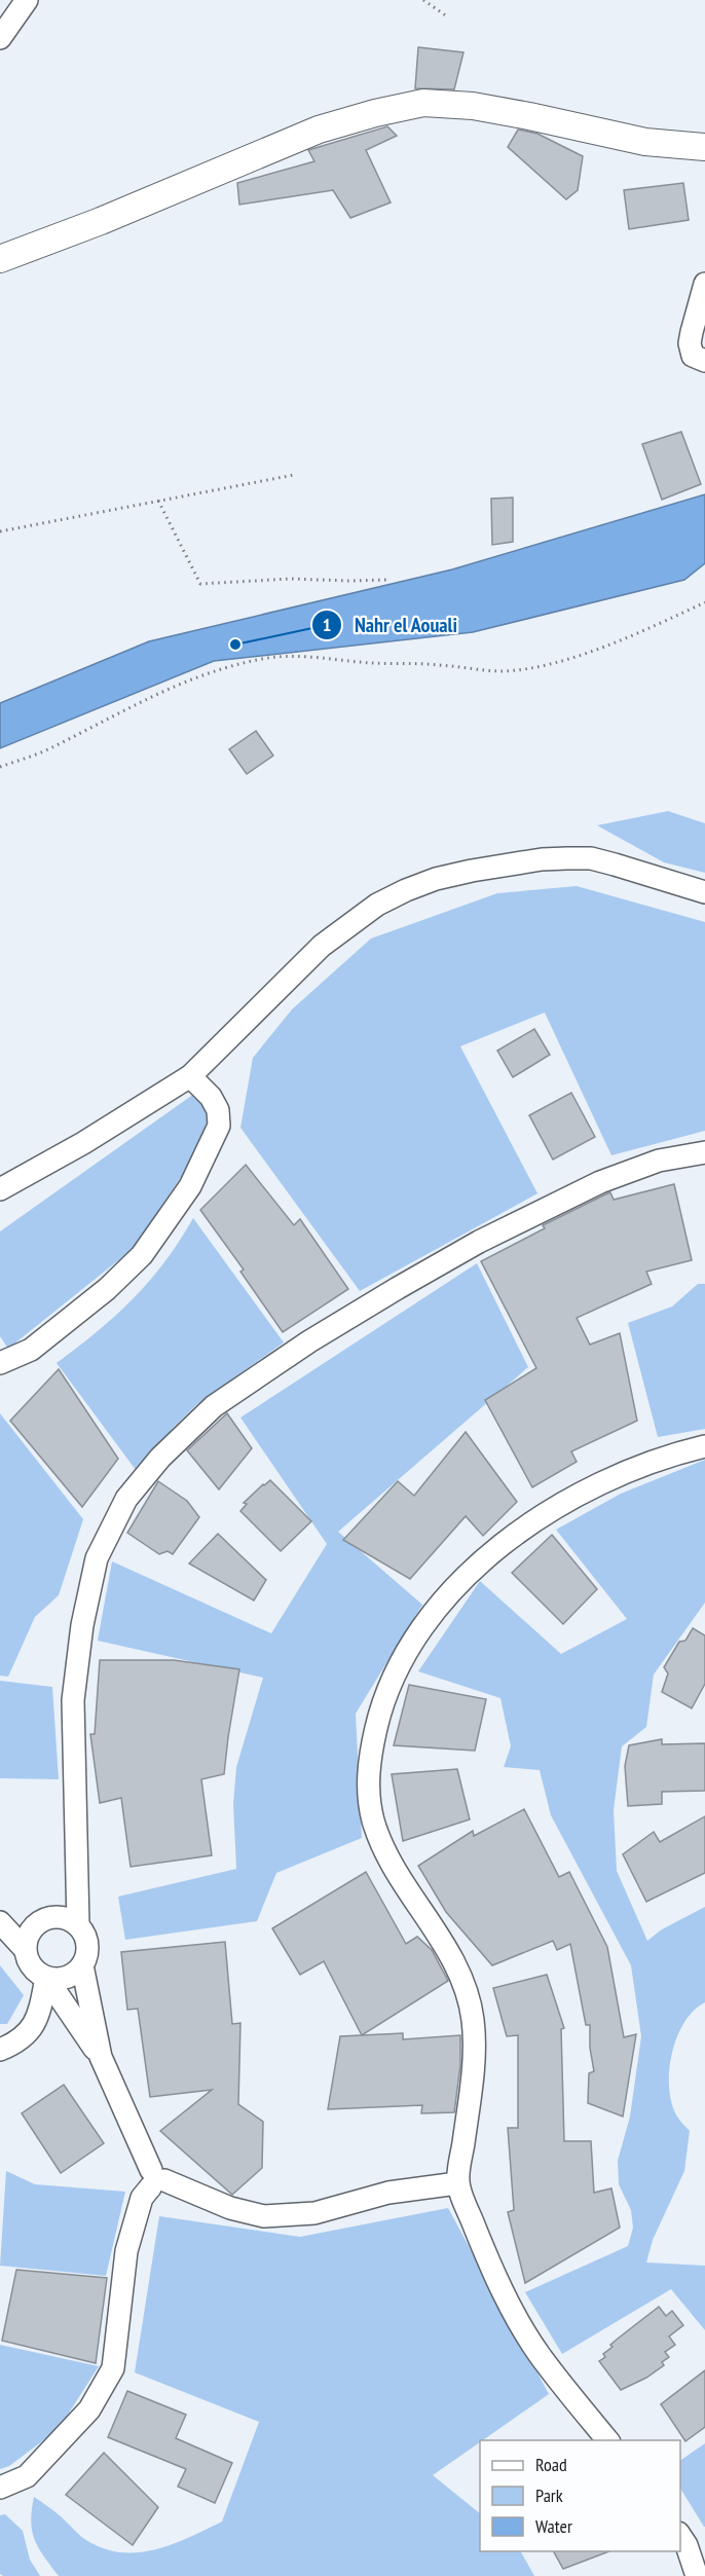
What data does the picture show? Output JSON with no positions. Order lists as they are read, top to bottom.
{
  "places": ["Nahr el Aouali"],
  "legend": ["Road", "Park", "Water"]
}
